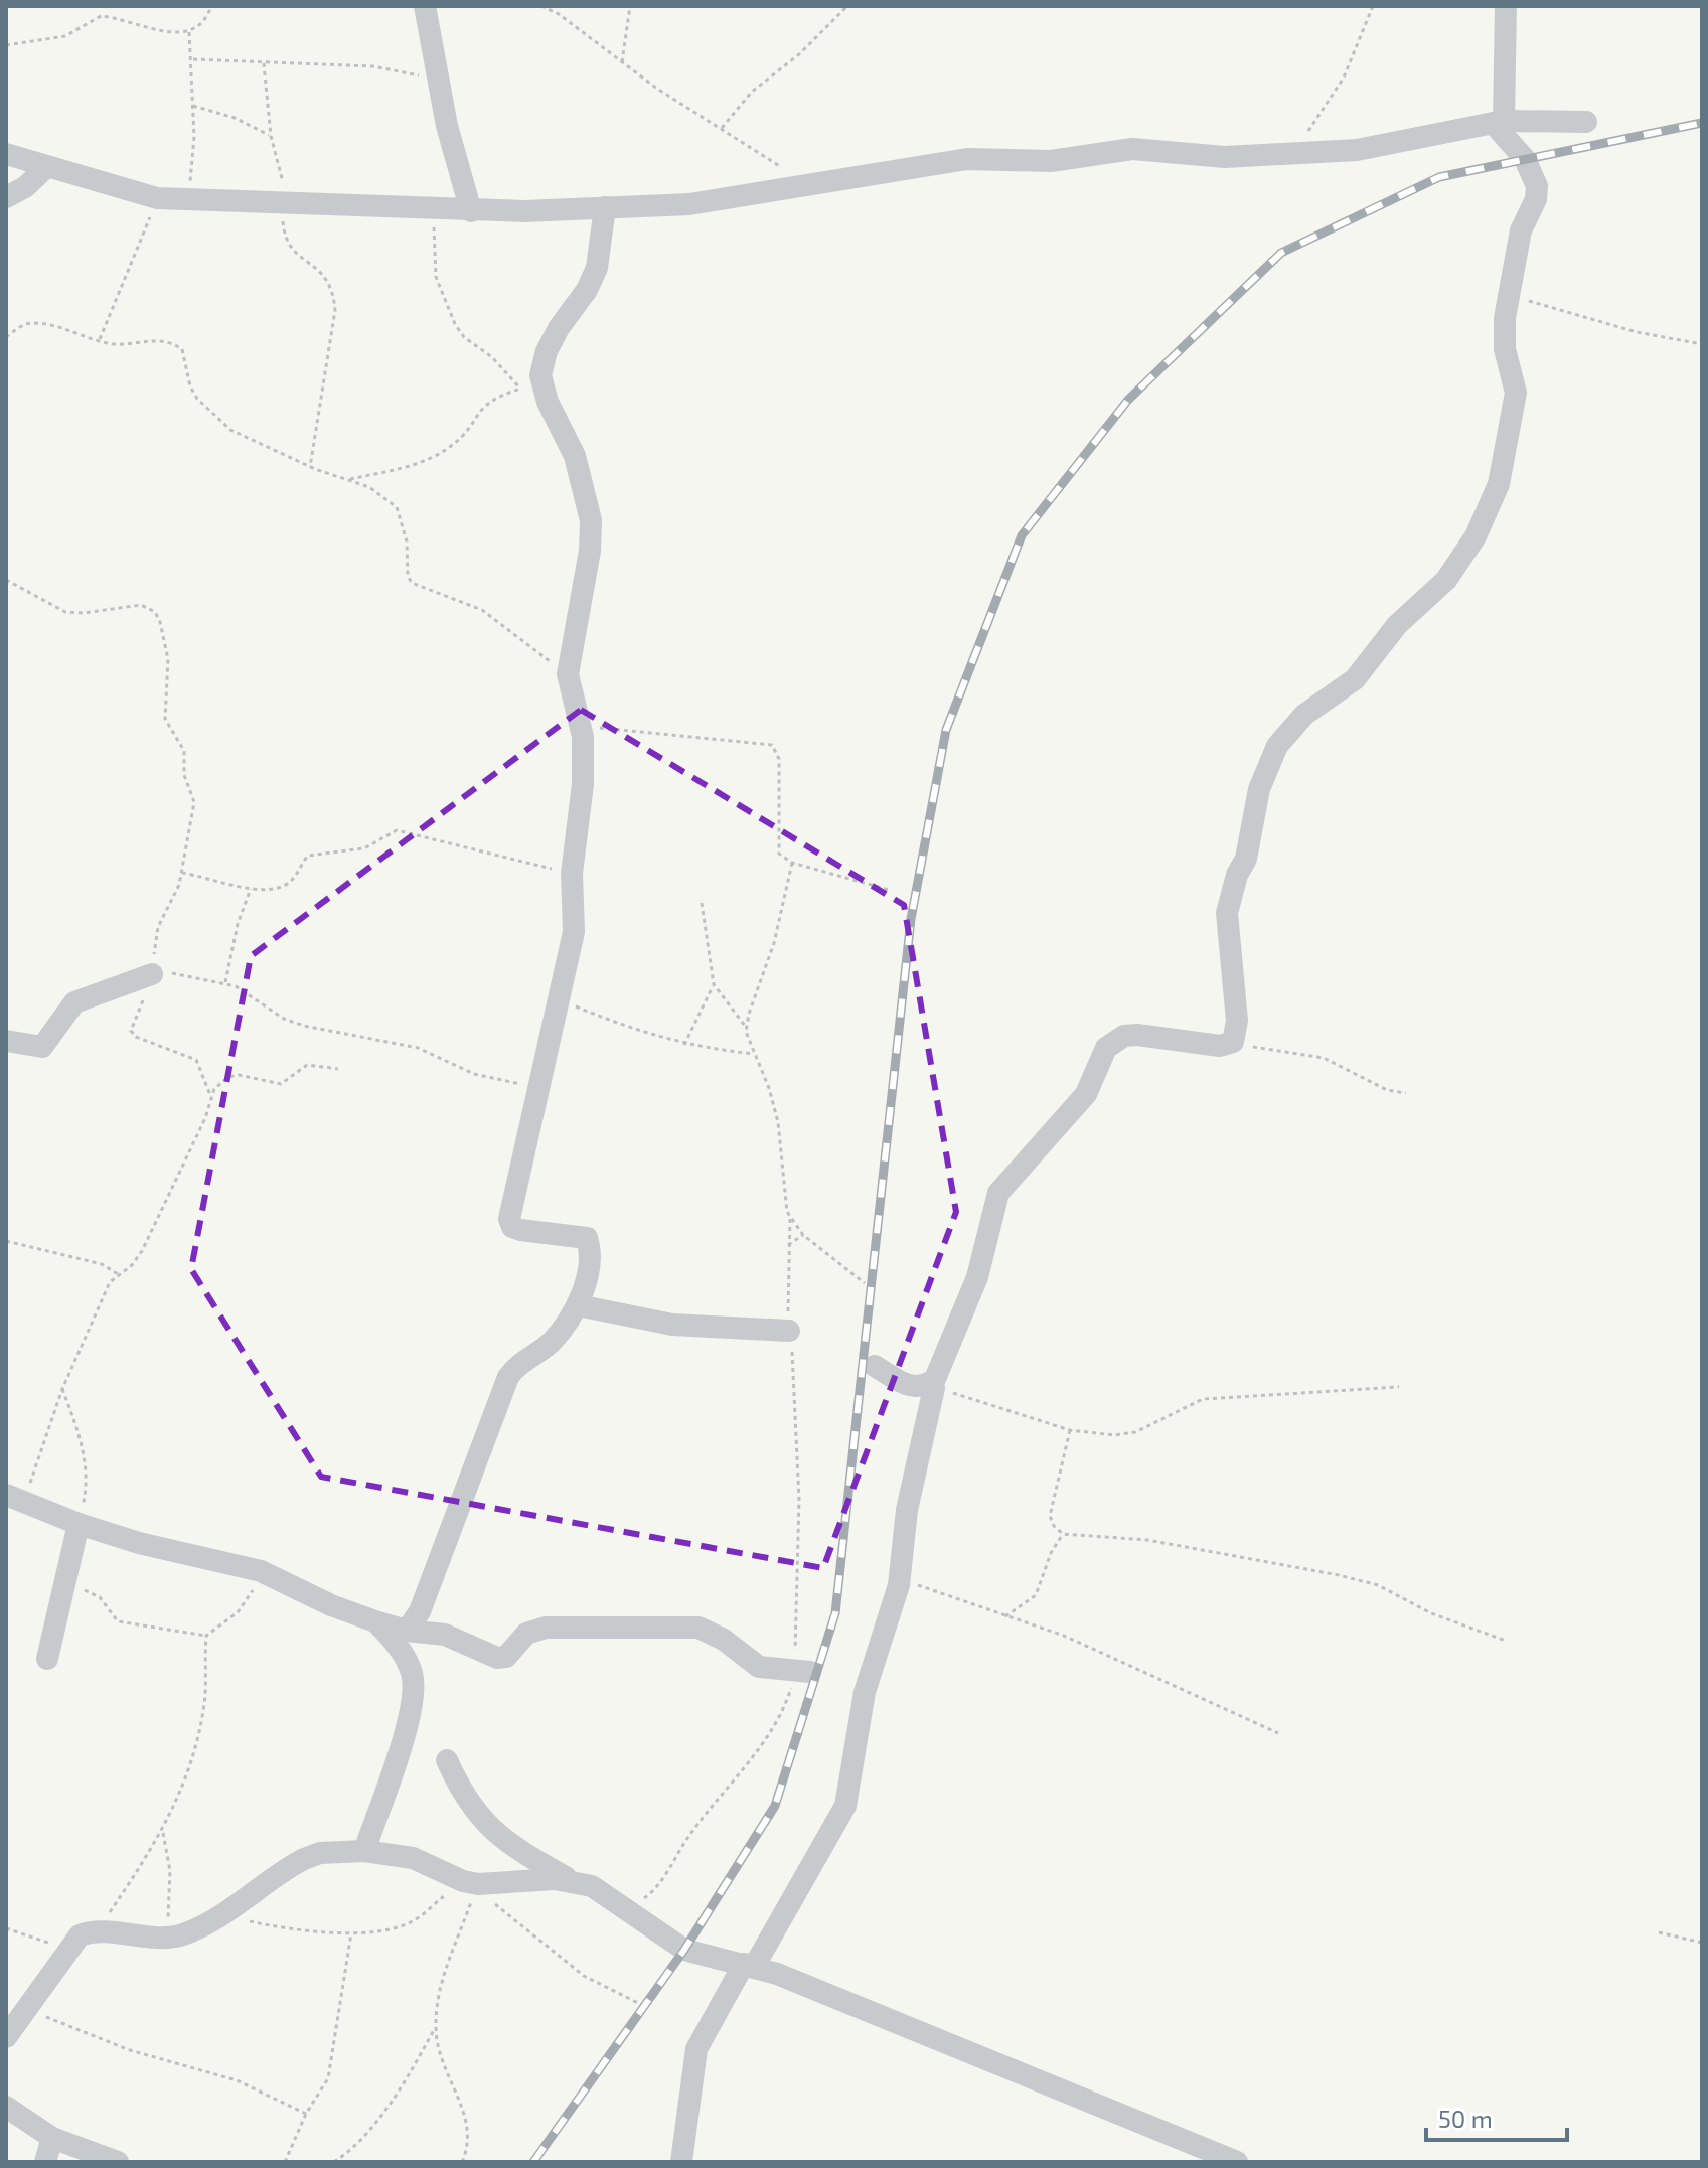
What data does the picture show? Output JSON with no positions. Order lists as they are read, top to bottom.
{
  "scale_bar": "50 m"
}
